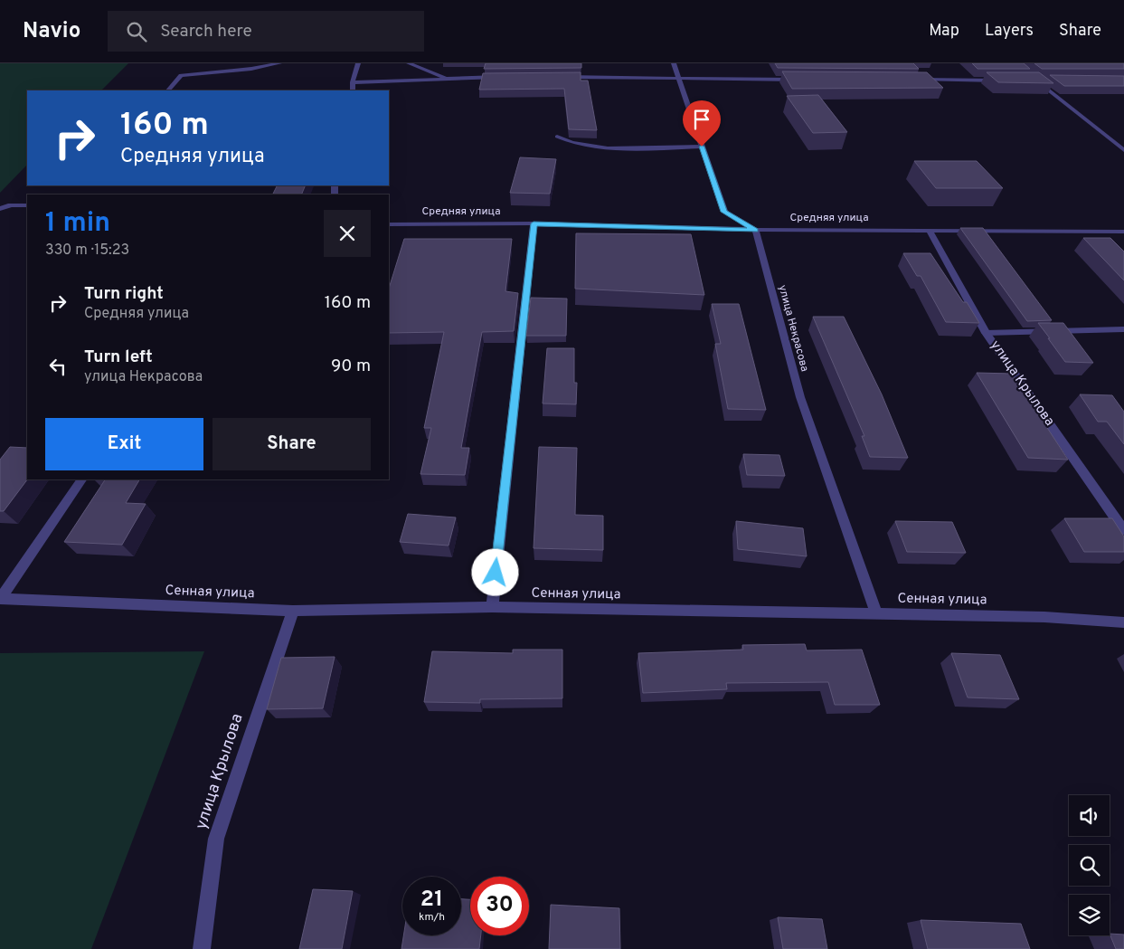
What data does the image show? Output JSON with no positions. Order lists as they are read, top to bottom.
{
  "streets": {
    "street": [
      "Средняя улица",
      "улица Некрасова",
      "улица Крылова",
      "Сенная улица"
    ]
  },
  "crossings": [
    ["Средняя улица", "улица Некрасова"],
    ["Средняя улица", "улица Крылова"],
    ["улица Некрасова", "Сенная улица"],
    ["улица Крылова", "Сенная улица"]
  ],
  "page": {
    "header": "Navio",
    "search": "Search here",
    "nav": ["Map", "Layers", "Share"],
    "turn": ["160 m", "Средняя улица"],
    "heading": ["1 min", "330 m · 15:23"],
    "list": [
      {
        "name": "Turn right",
        "note": "Средняя улица",
        "value": "160 m"
      },
      {
        "name": "Turn left",
        "note": "улица Некрасова",
        "value": "90 m"
      }
    ],
    "buttons": ["Exit", "Share"],
    "speed": "21 km/h",
    "limit": "30"
  }
}
